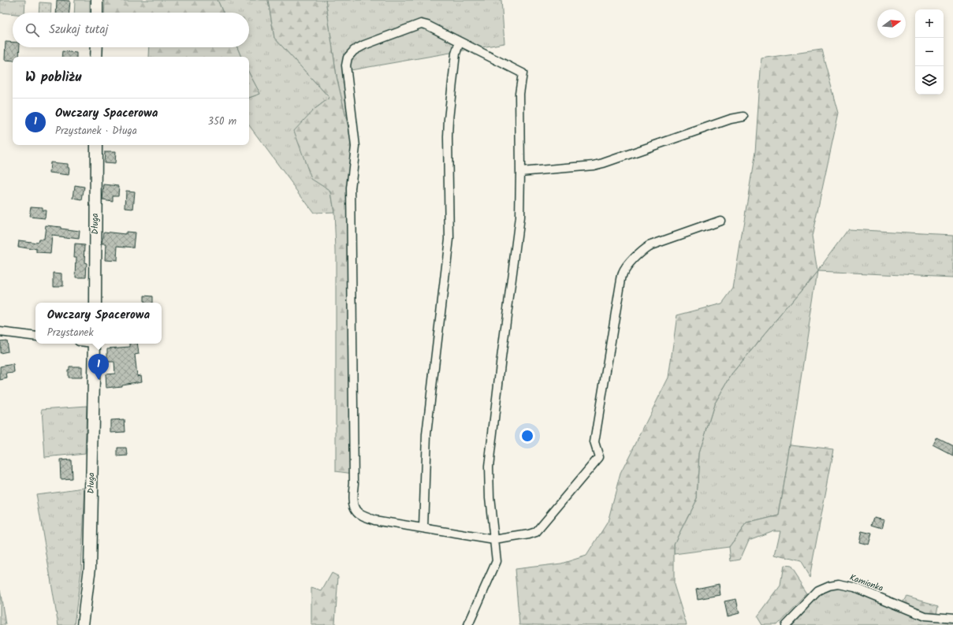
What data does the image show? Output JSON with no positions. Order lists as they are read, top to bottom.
{
  "streets": {
    "street": ["Długa", "Kamionka"]
  },
  "north": "right",
  "page": {
    "map_buttons": ["+", "−"],
    "search": "Szukaj tutaj",
    "heading": "W pobliżu",
    "list": [
      {
        "mark": "1",
        "name": "Owczary Spacerowa",
        "note": "Przystanek · Długa",
        "value": "350 m"
      }
    ],
    "popup": ["Owczary Spacerowa", "Przystanek"],
    "pins": "1"
  }
}
